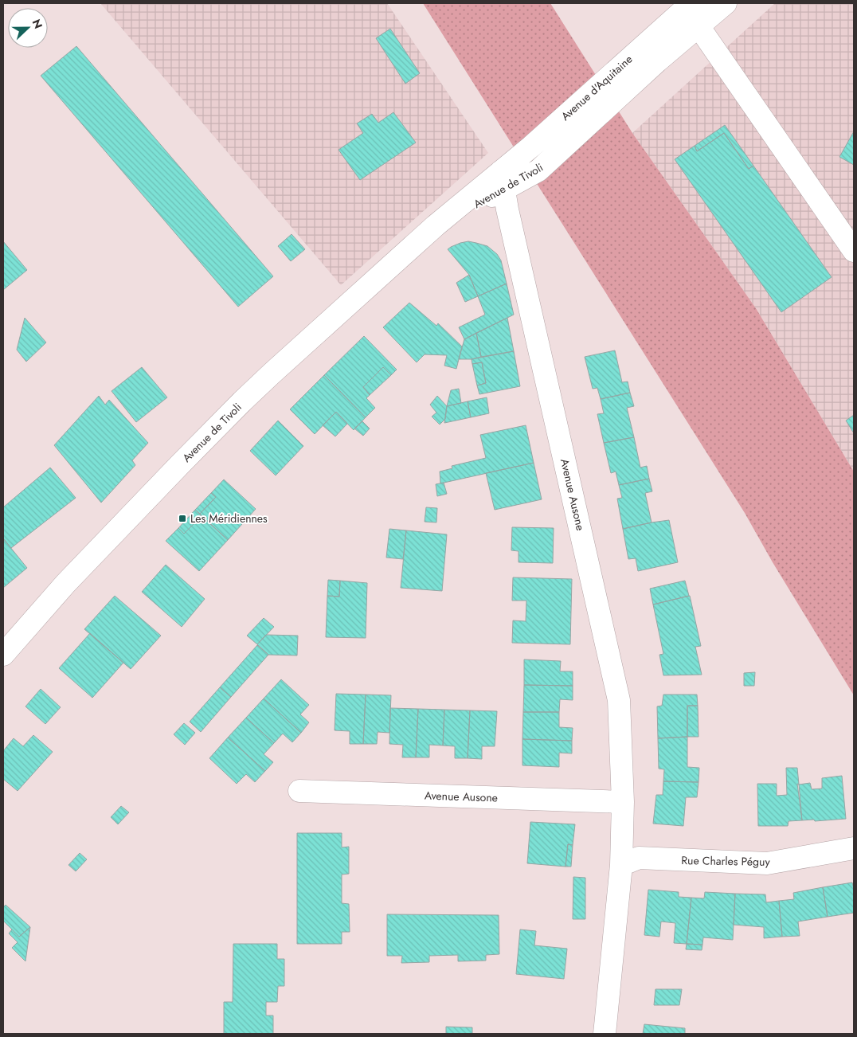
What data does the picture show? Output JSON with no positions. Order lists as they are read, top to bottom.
{
  "streets": {
    "street": [
      "Avenue d'Aquitaine",
      "Avenue de Tivoli",
      "Avenue Ausone",
      "Rue Charles Péguy"
    ]
  },
  "crossings": [
    ["Avenue d'Aquitaine", "Avenue de Tivoli"],
    ["Avenue d'Aquitaine", "Avenue Ausone"],
    ["Avenue de Tivoli", "Avenue Ausone"],
    ["Avenue Ausone", "Rue Charles Péguy"]
  ],
  "places": {
    "transit": ["Les Méridiennes"]
  },
  "north": "right"
}
